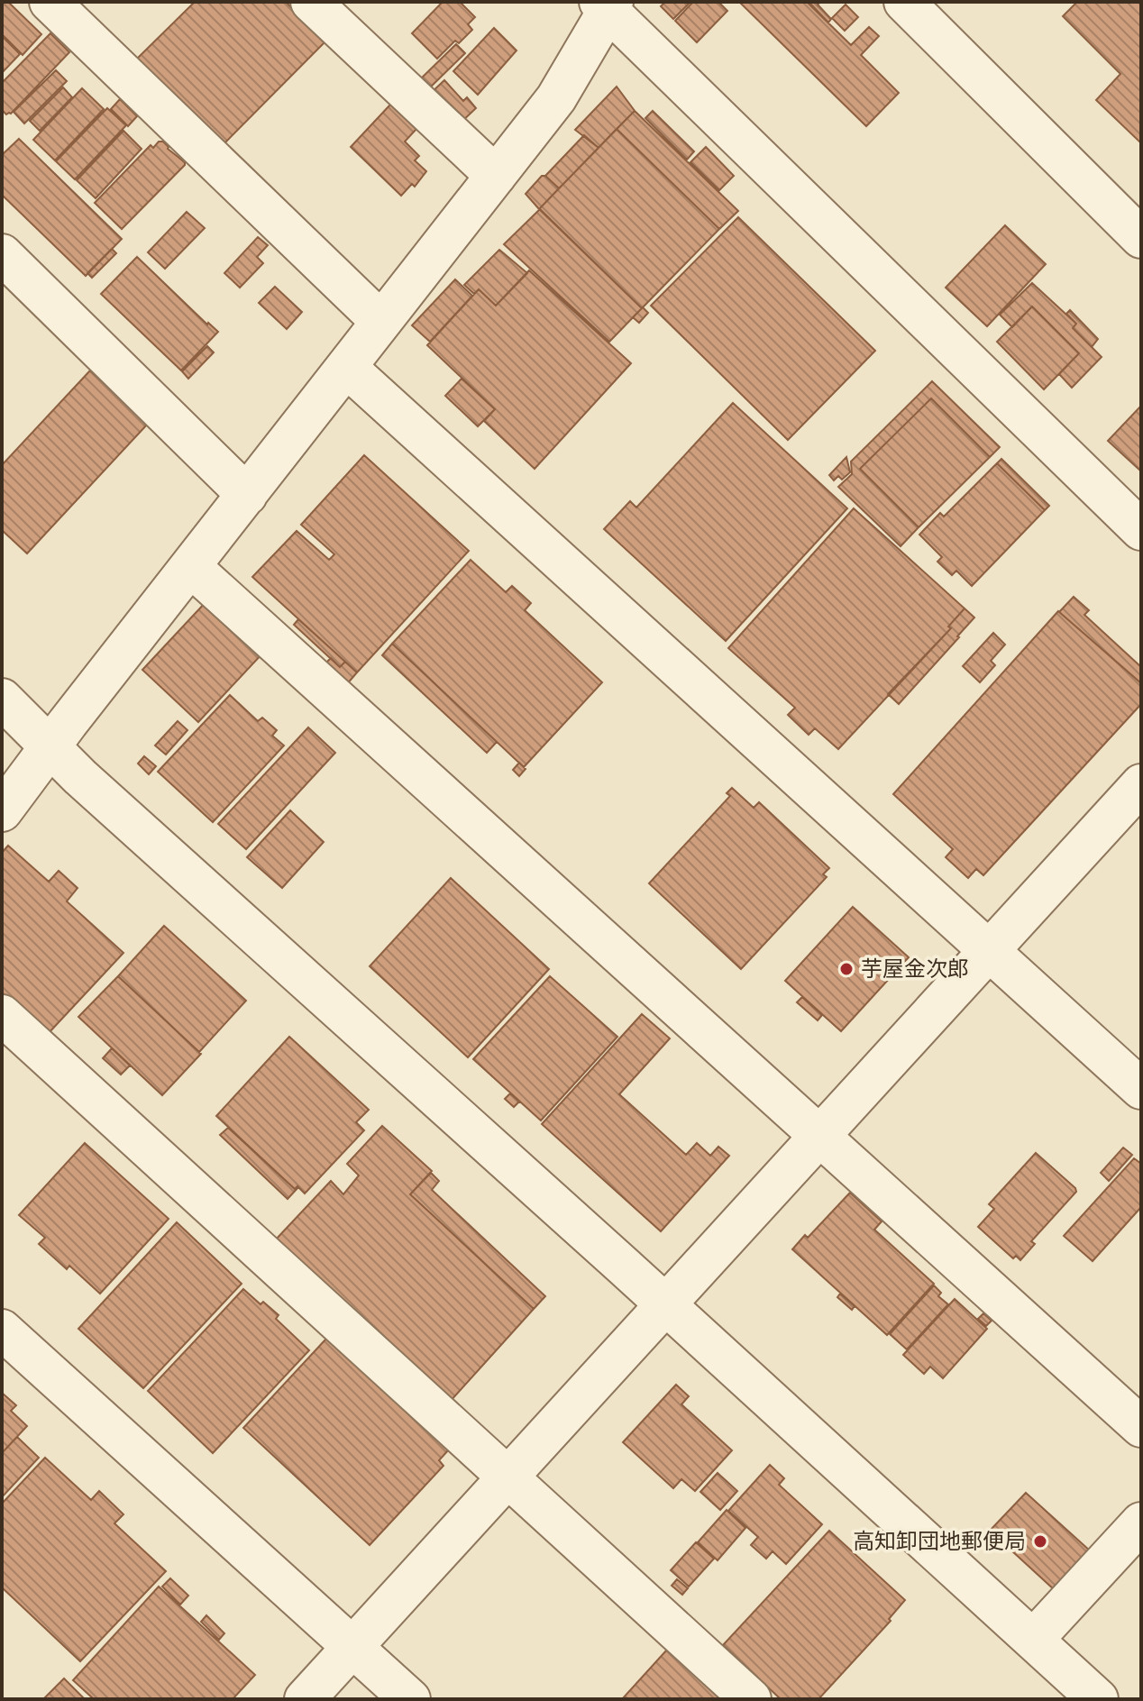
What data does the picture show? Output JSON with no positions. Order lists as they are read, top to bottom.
{
  "places": ["芋屋金次郎", "高知卸団地郵便局"]
}
